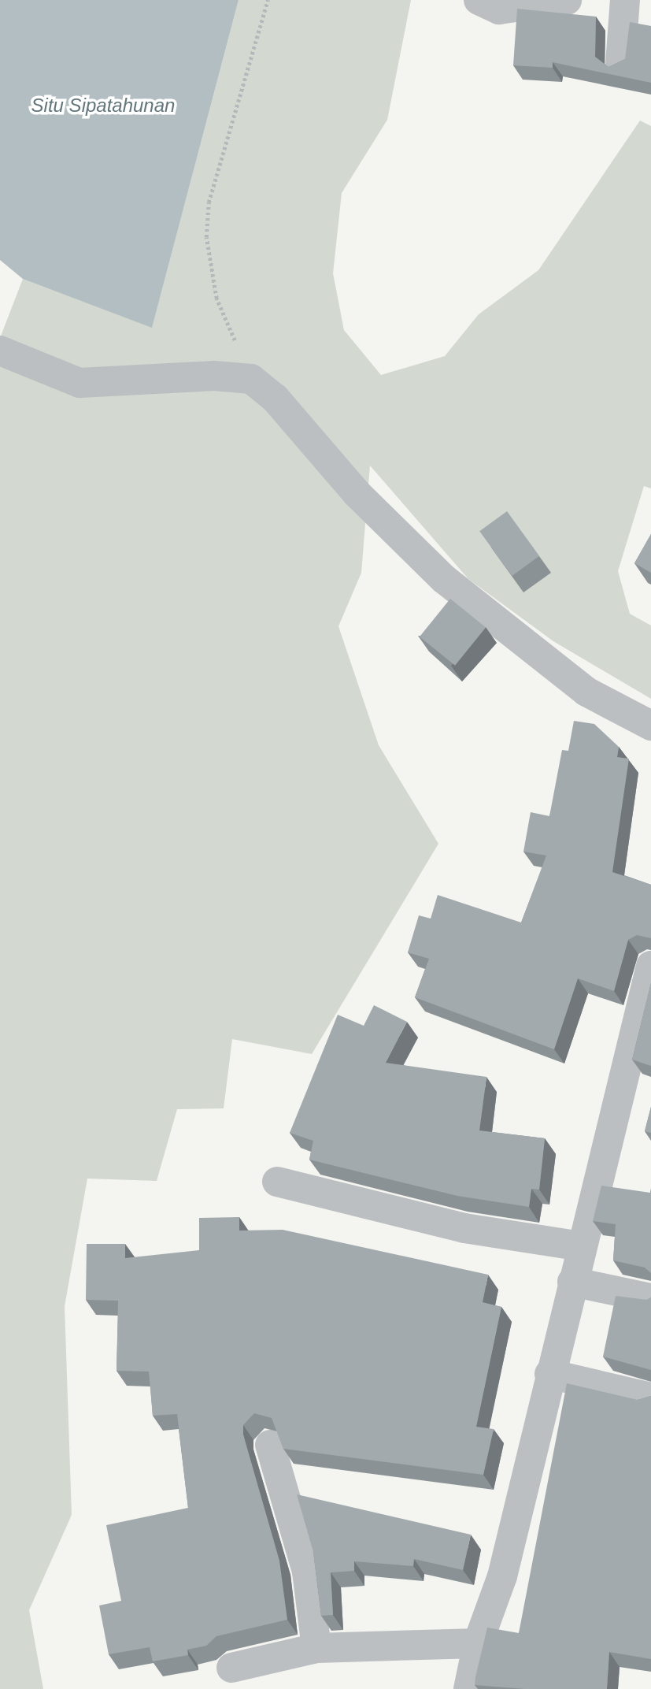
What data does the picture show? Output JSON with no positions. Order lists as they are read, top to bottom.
{
  "water": ["Situ Sipatahunan"]
}
